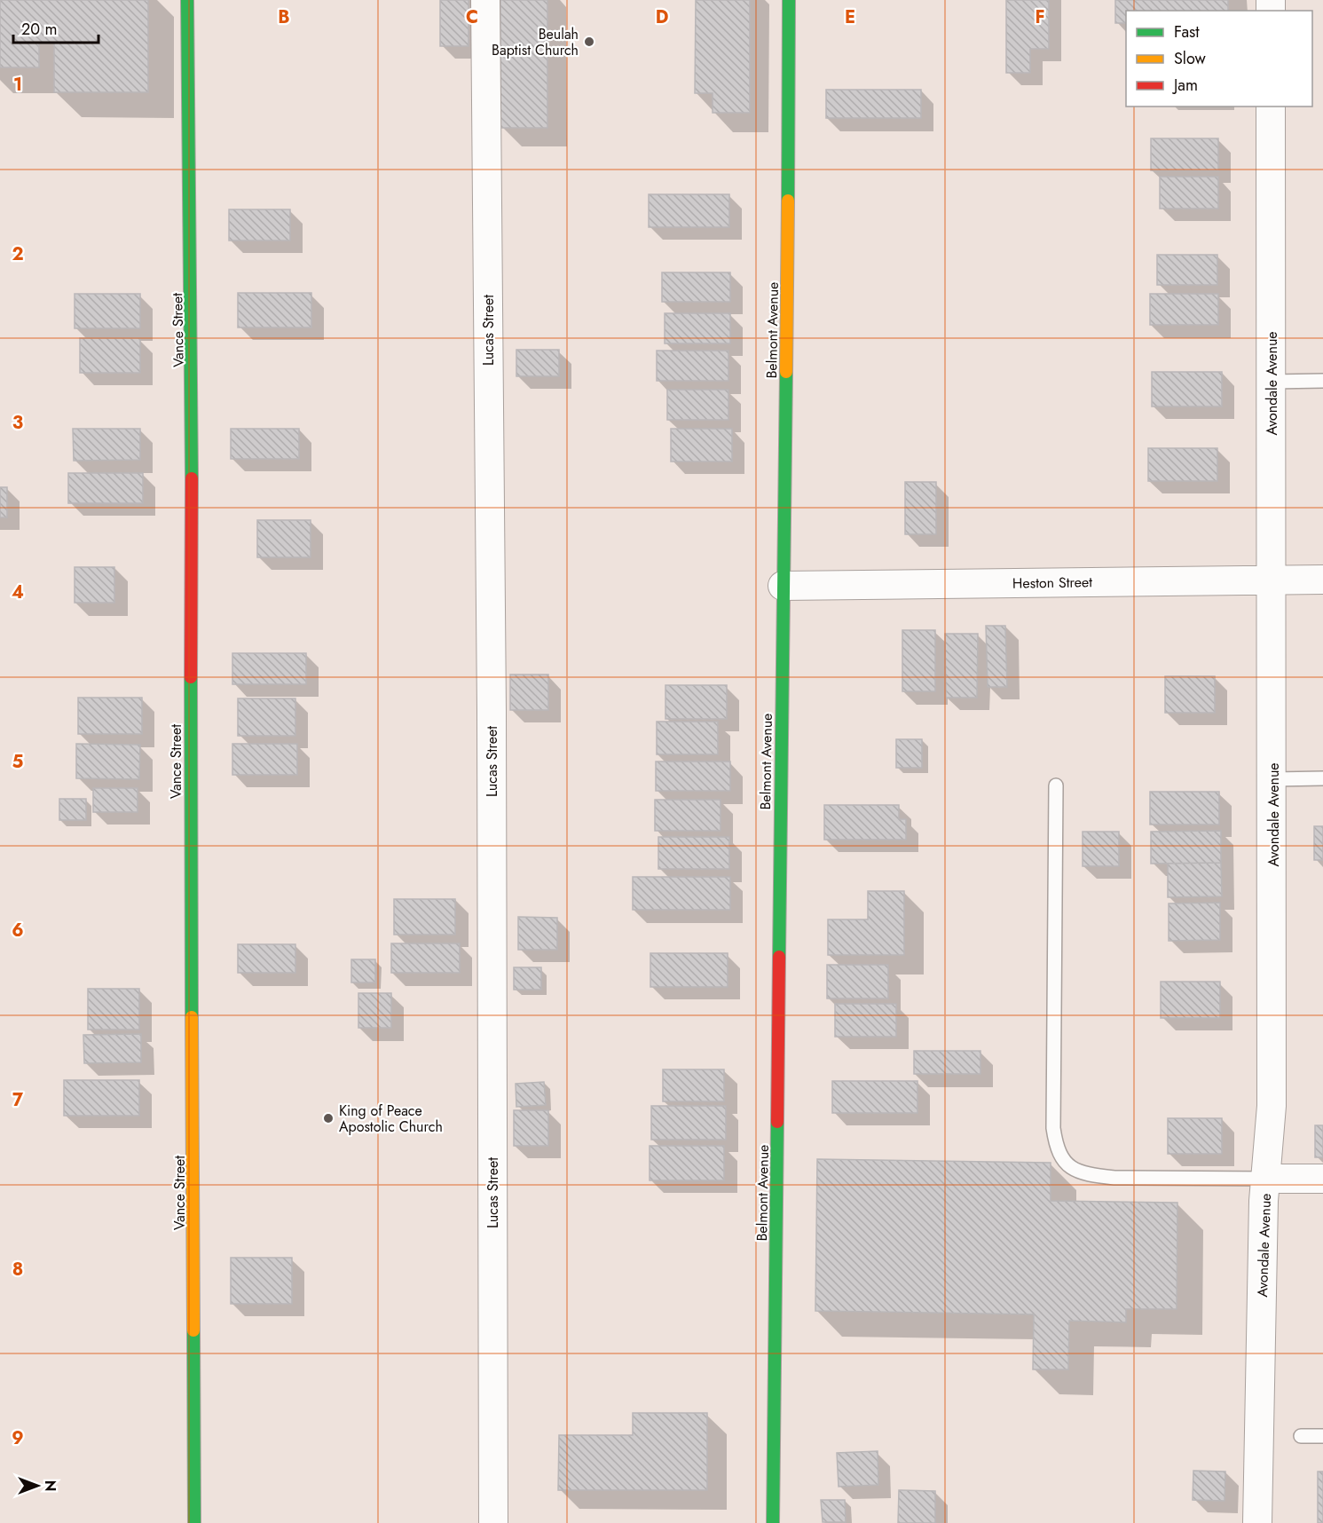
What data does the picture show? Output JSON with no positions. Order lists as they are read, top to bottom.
{
  "streets": {
    "street": [
      "Vance Street",
      "Lucas Street",
      "Belmont Avenue",
      "Avondale Avenue",
      "Heston Street"
    ]
  },
  "crossings": [
    ["Belmont Avenue", "Heston Street"],
    ["Avondale Avenue", "Heston Street"]
  ],
  "places": ["Beulah Baptist Church", "King of Peace Apostolic Church"],
  "legend": ["Fast", "Slow", "Jam"],
  "scale_bar": "20 m",
  "north": "right",
  "grid": {
    "columns": [
      "B",
      "C",
      "D",
      "E",
      "F"
    ],
    "rows": [
      "1",
      "2",
      "3",
      "4",
      "5",
      "6",
      "7",
      "8",
      "9"
    ]
  }
}
